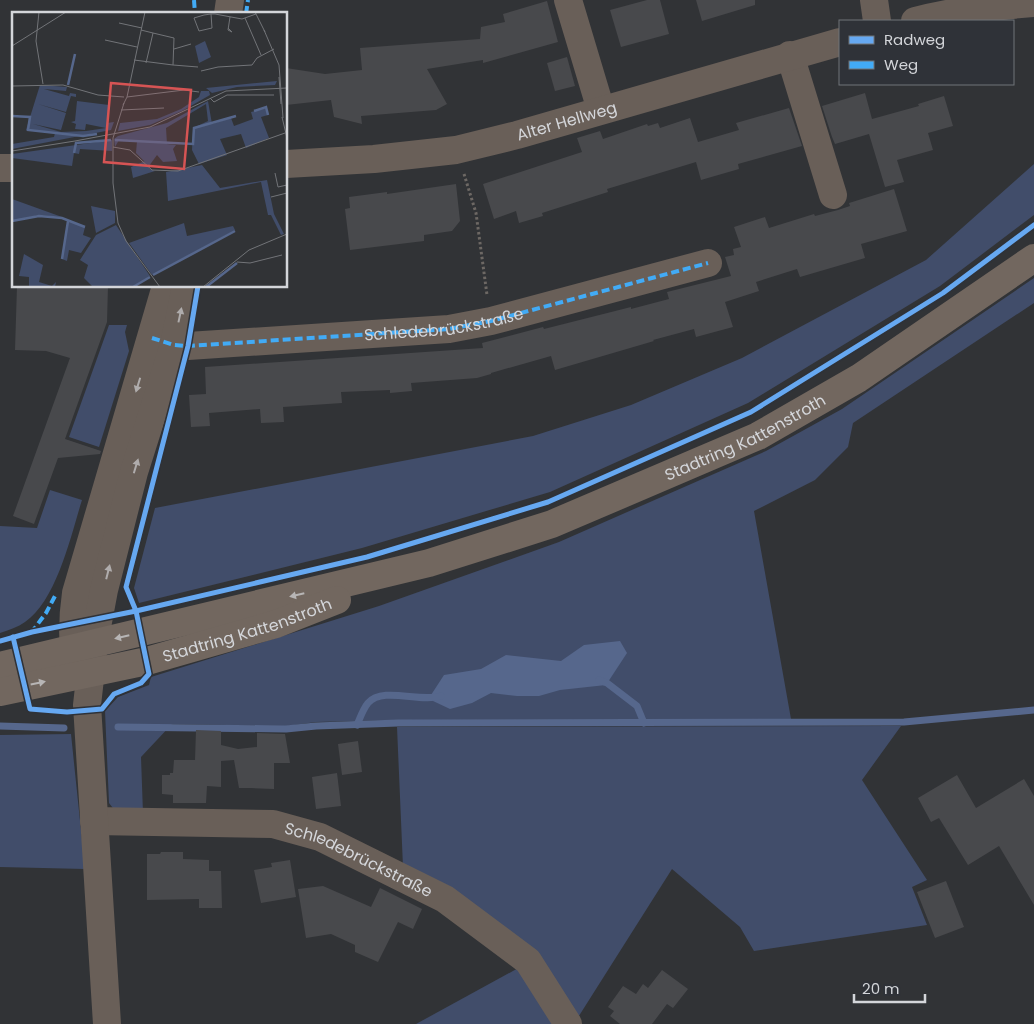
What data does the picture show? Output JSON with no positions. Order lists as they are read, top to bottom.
{
  "streets": {
    "main road": ["Stadtring Kattenstroth"],
    "street": ["Alter Hellweg", "Schledebrückstraße"]
  },
  "legend": ["Radweg", "Weg"],
  "scale_bar": "20 m"
}
